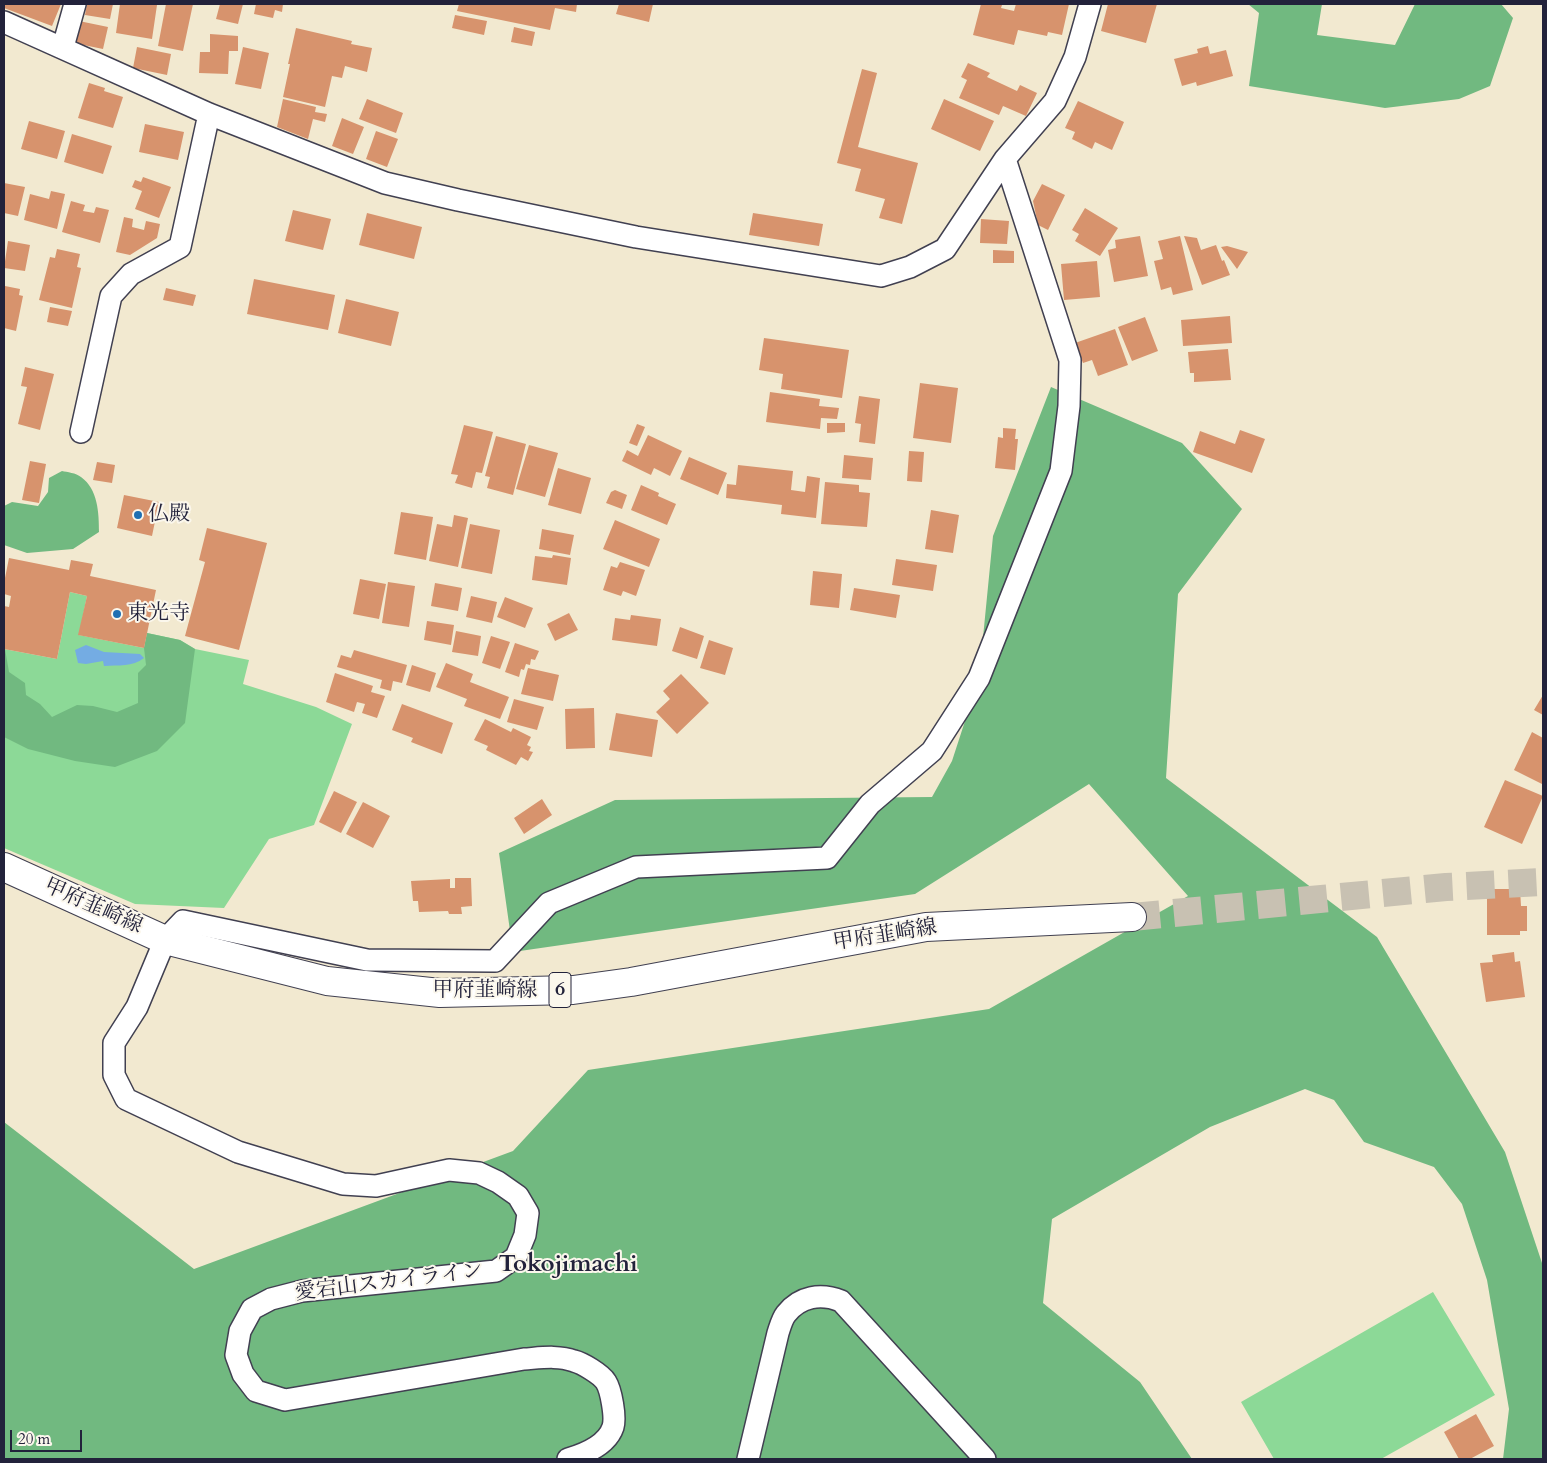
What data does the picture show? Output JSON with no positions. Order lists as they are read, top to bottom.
{
  "streets": {
    "main road": ["甲府韮崎線", "6"],
    "street": ["愛宕山スカイライン"]
  },
  "crossings": [
    ["甲府韮崎線", "愛宕山スカイライン"]
  ],
  "districts": ["Tokojimachi"],
  "places": ["仏殿", "東光寺"],
  "scale_bar": "20 m"
}
